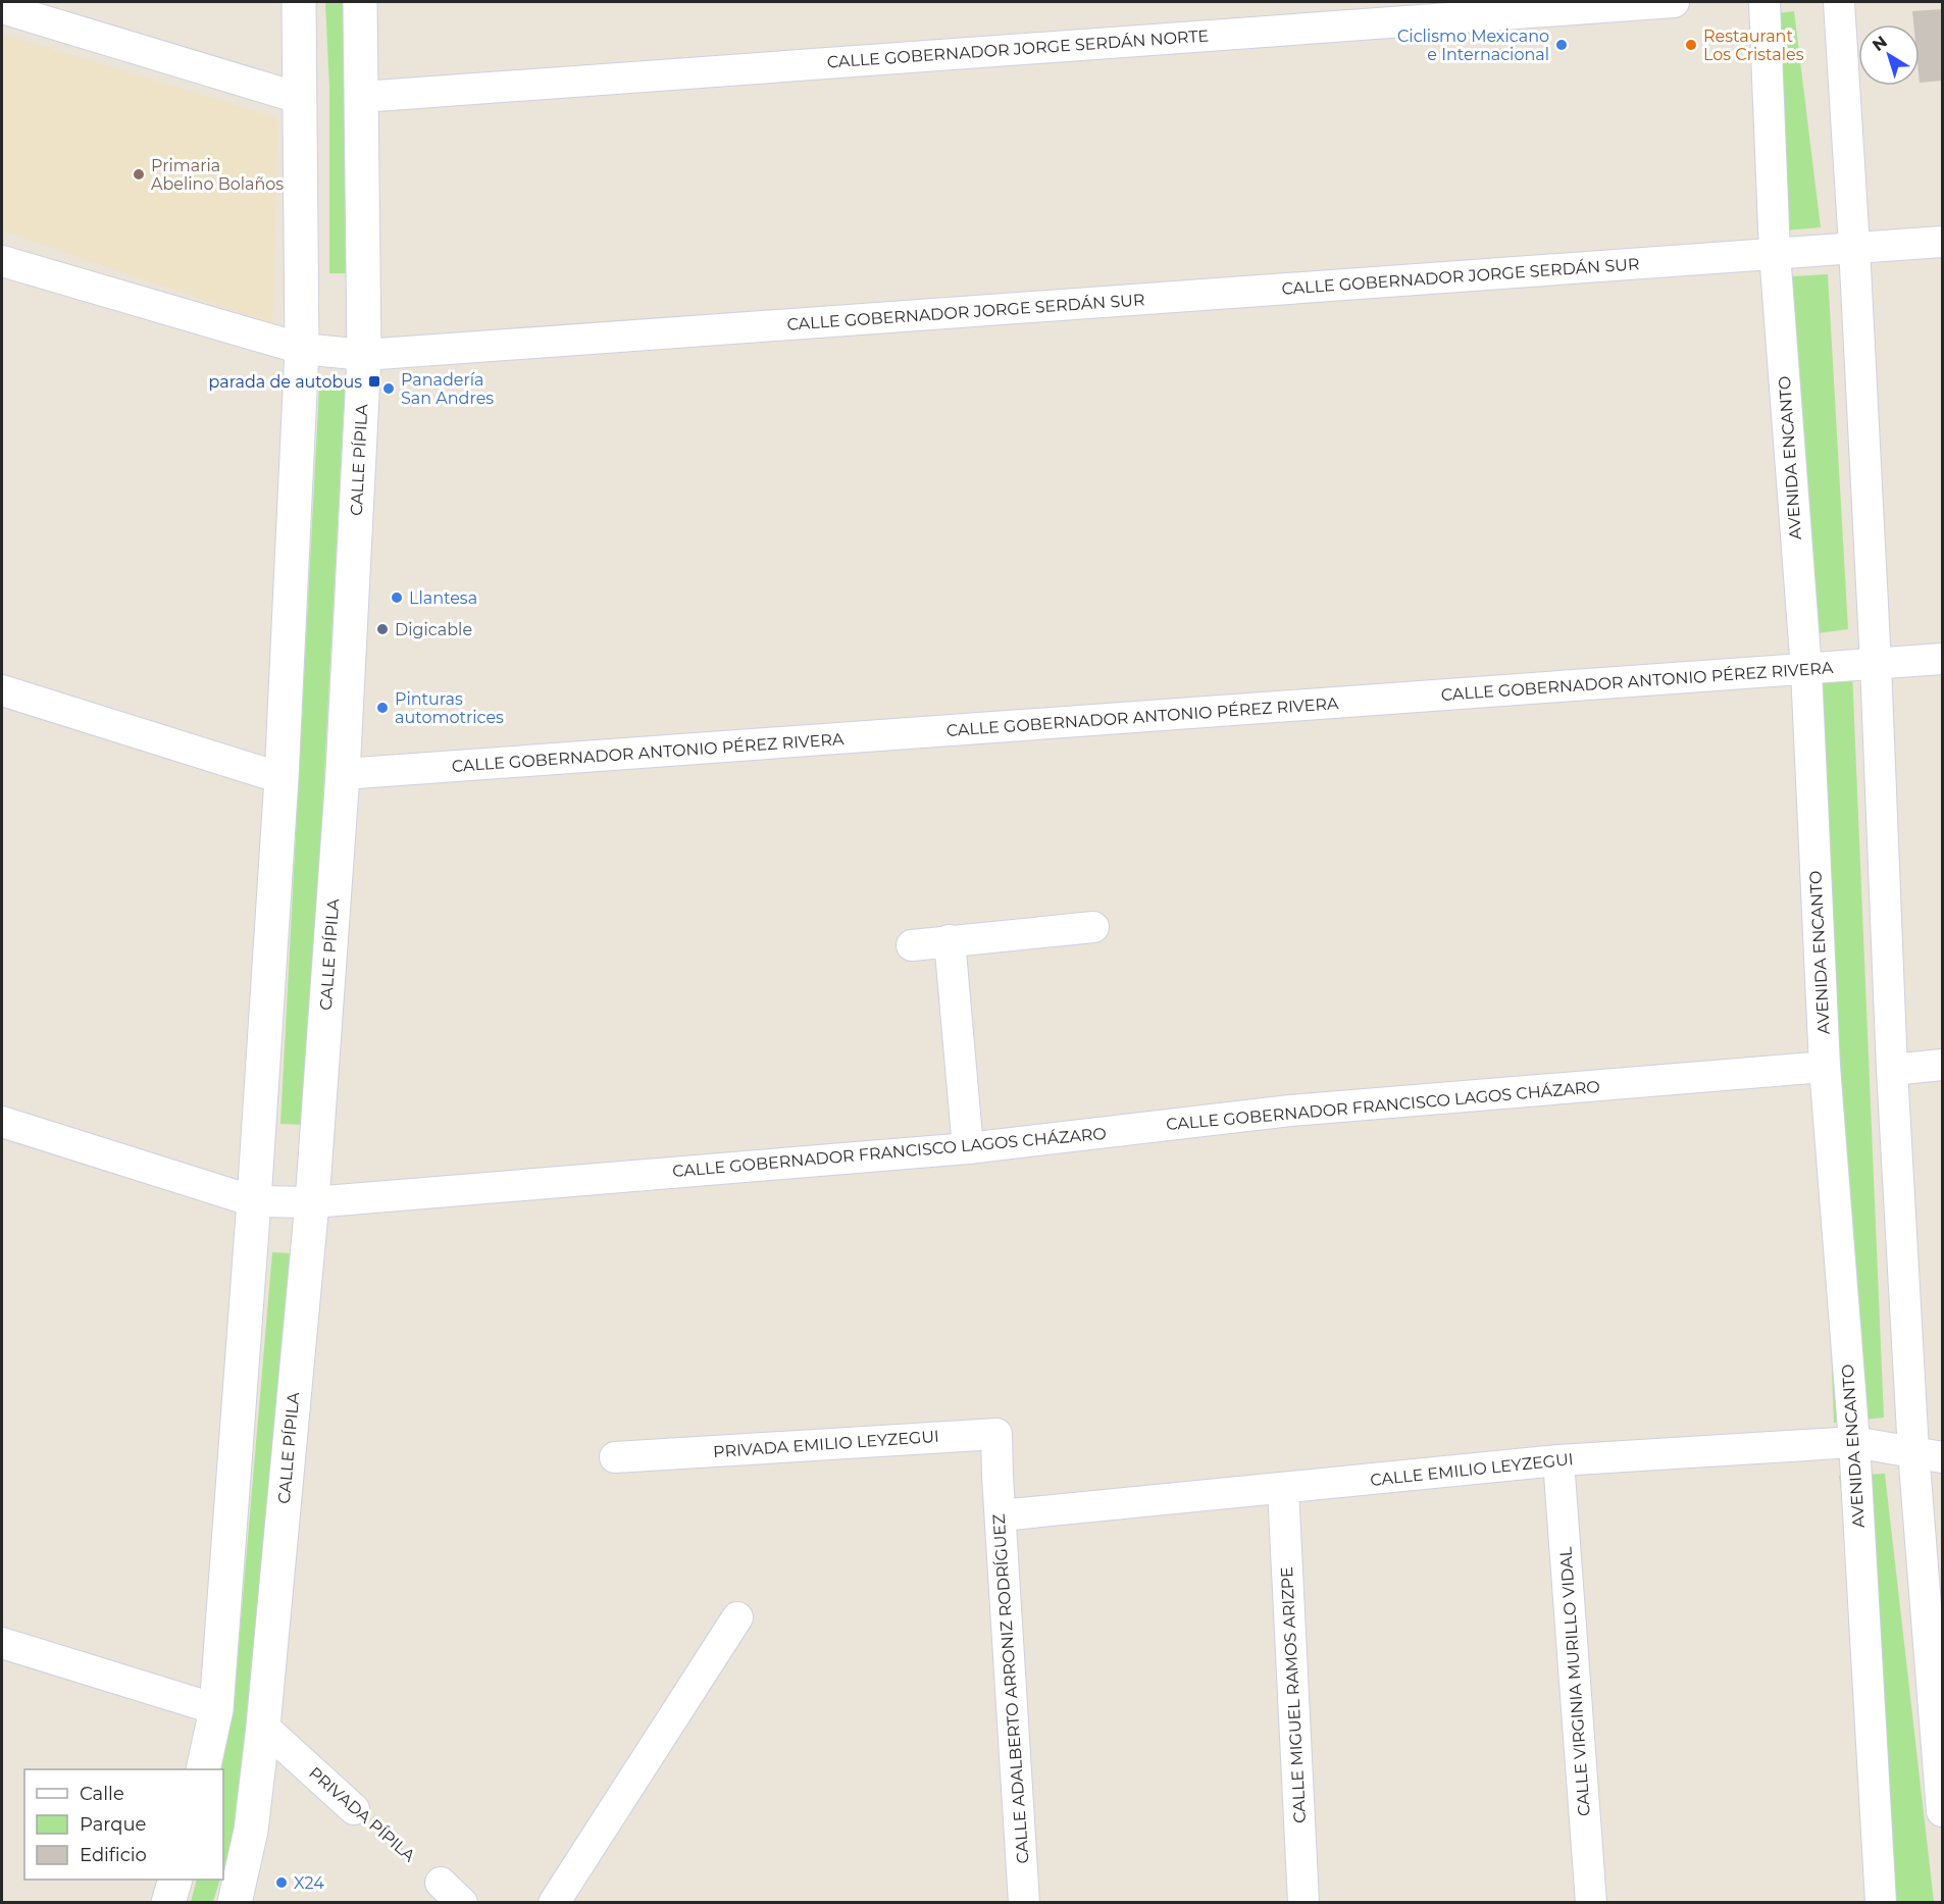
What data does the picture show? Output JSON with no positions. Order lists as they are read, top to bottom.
{
  "streets": {
    "main road": ["CALLE PÍPILA"],
    "street": [
      "CALLE GOBERNADOR JORGE SERDÁN NORTE",
      "CALLE GOBERNADOR JORGE SERDÁN SUR",
      "AVENIDA ENCANTO",
      "CALLE GOBERNADOR ANTONIO PÉREZ RIVERA",
      "CALLE GOBERNADOR FRANCISCO LAGOS CHÁZARO",
      "PRIVADA EMILIO LEYZEGUI",
      "CALLE EMILIO LEYZEGUI",
      "CALLE VIRGINIA MURILLO VIDAL",
      "CALLE ADALBERTO ARRONIZ RODRÍGUEZ",
      "CALLE MIGUEL RAMOS ARIZPE",
      "PRIVADA PÍPILA"
    ]
  },
  "crossings": [
    ["CALLE GOBERNADOR JORGE SERDÁN NORTE", "CALLE PÍPILA"],
    ["CALLE GOBERNADOR JORGE SERDÁN SUR", "AVENIDA ENCANTO"],
    ["CALLE GOBERNADOR JORGE SERDÁN SUR", "CALLE PÍPILA"],
    ["AVENIDA ENCANTO", "CALLE GOBERNADOR ANTONIO PÉREZ RIVERA"],
    ["AVENIDA ENCANTO", "CALLE GOBERNADOR FRANCISCO LAGOS CHÁZARO"],
    ["AVENIDA ENCANTO", "CALLE EMILIO LEYZEGUI"],
    ["CALLE PÍPILA", "CALLE GOBERNADOR ANTONIO PÉREZ RIVERA"],
    ["CALLE PÍPILA", "CALLE GOBERNADOR FRANCISCO LAGOS CHÁZARO"],
    ["CALLE PÍPILA", "PRIVADA PÍPILA"],
    ["PRIVADA EMILIO LEYZEGUI", "CALLE ADALBERTO ARRONIZ RODRÍGUEZ"],
    ["CALLE EMILIO LEYZEGUI", "CALLE VIRGINIA MURILLO VIDAL"],
    ["CALLE EMILIO LEYZEGUI", "CALLE ADALBERTO ARRONIZ RODRÍGUEZ"],
    ["CALLE EMILIO LEYZEGUI", "CALLE MIGUEL RAMOS ARIZPE"]
  ],
  "places": {
    "other": [
      "Ciclismo Mexicano e Internacional",
      "Restaurant Los Cristales",
      "Primaria Abelino Bolaños",
      "Panadería San Andres",
      "Llantesa",
      "Digicable",
      "Pinturas automotrices",
      "X24"
    ],
    "transit": ["parada de autobus"]
  },
  "legend": ["Calle", "Parque", "Edificio"],
  "north": "top left"
}
